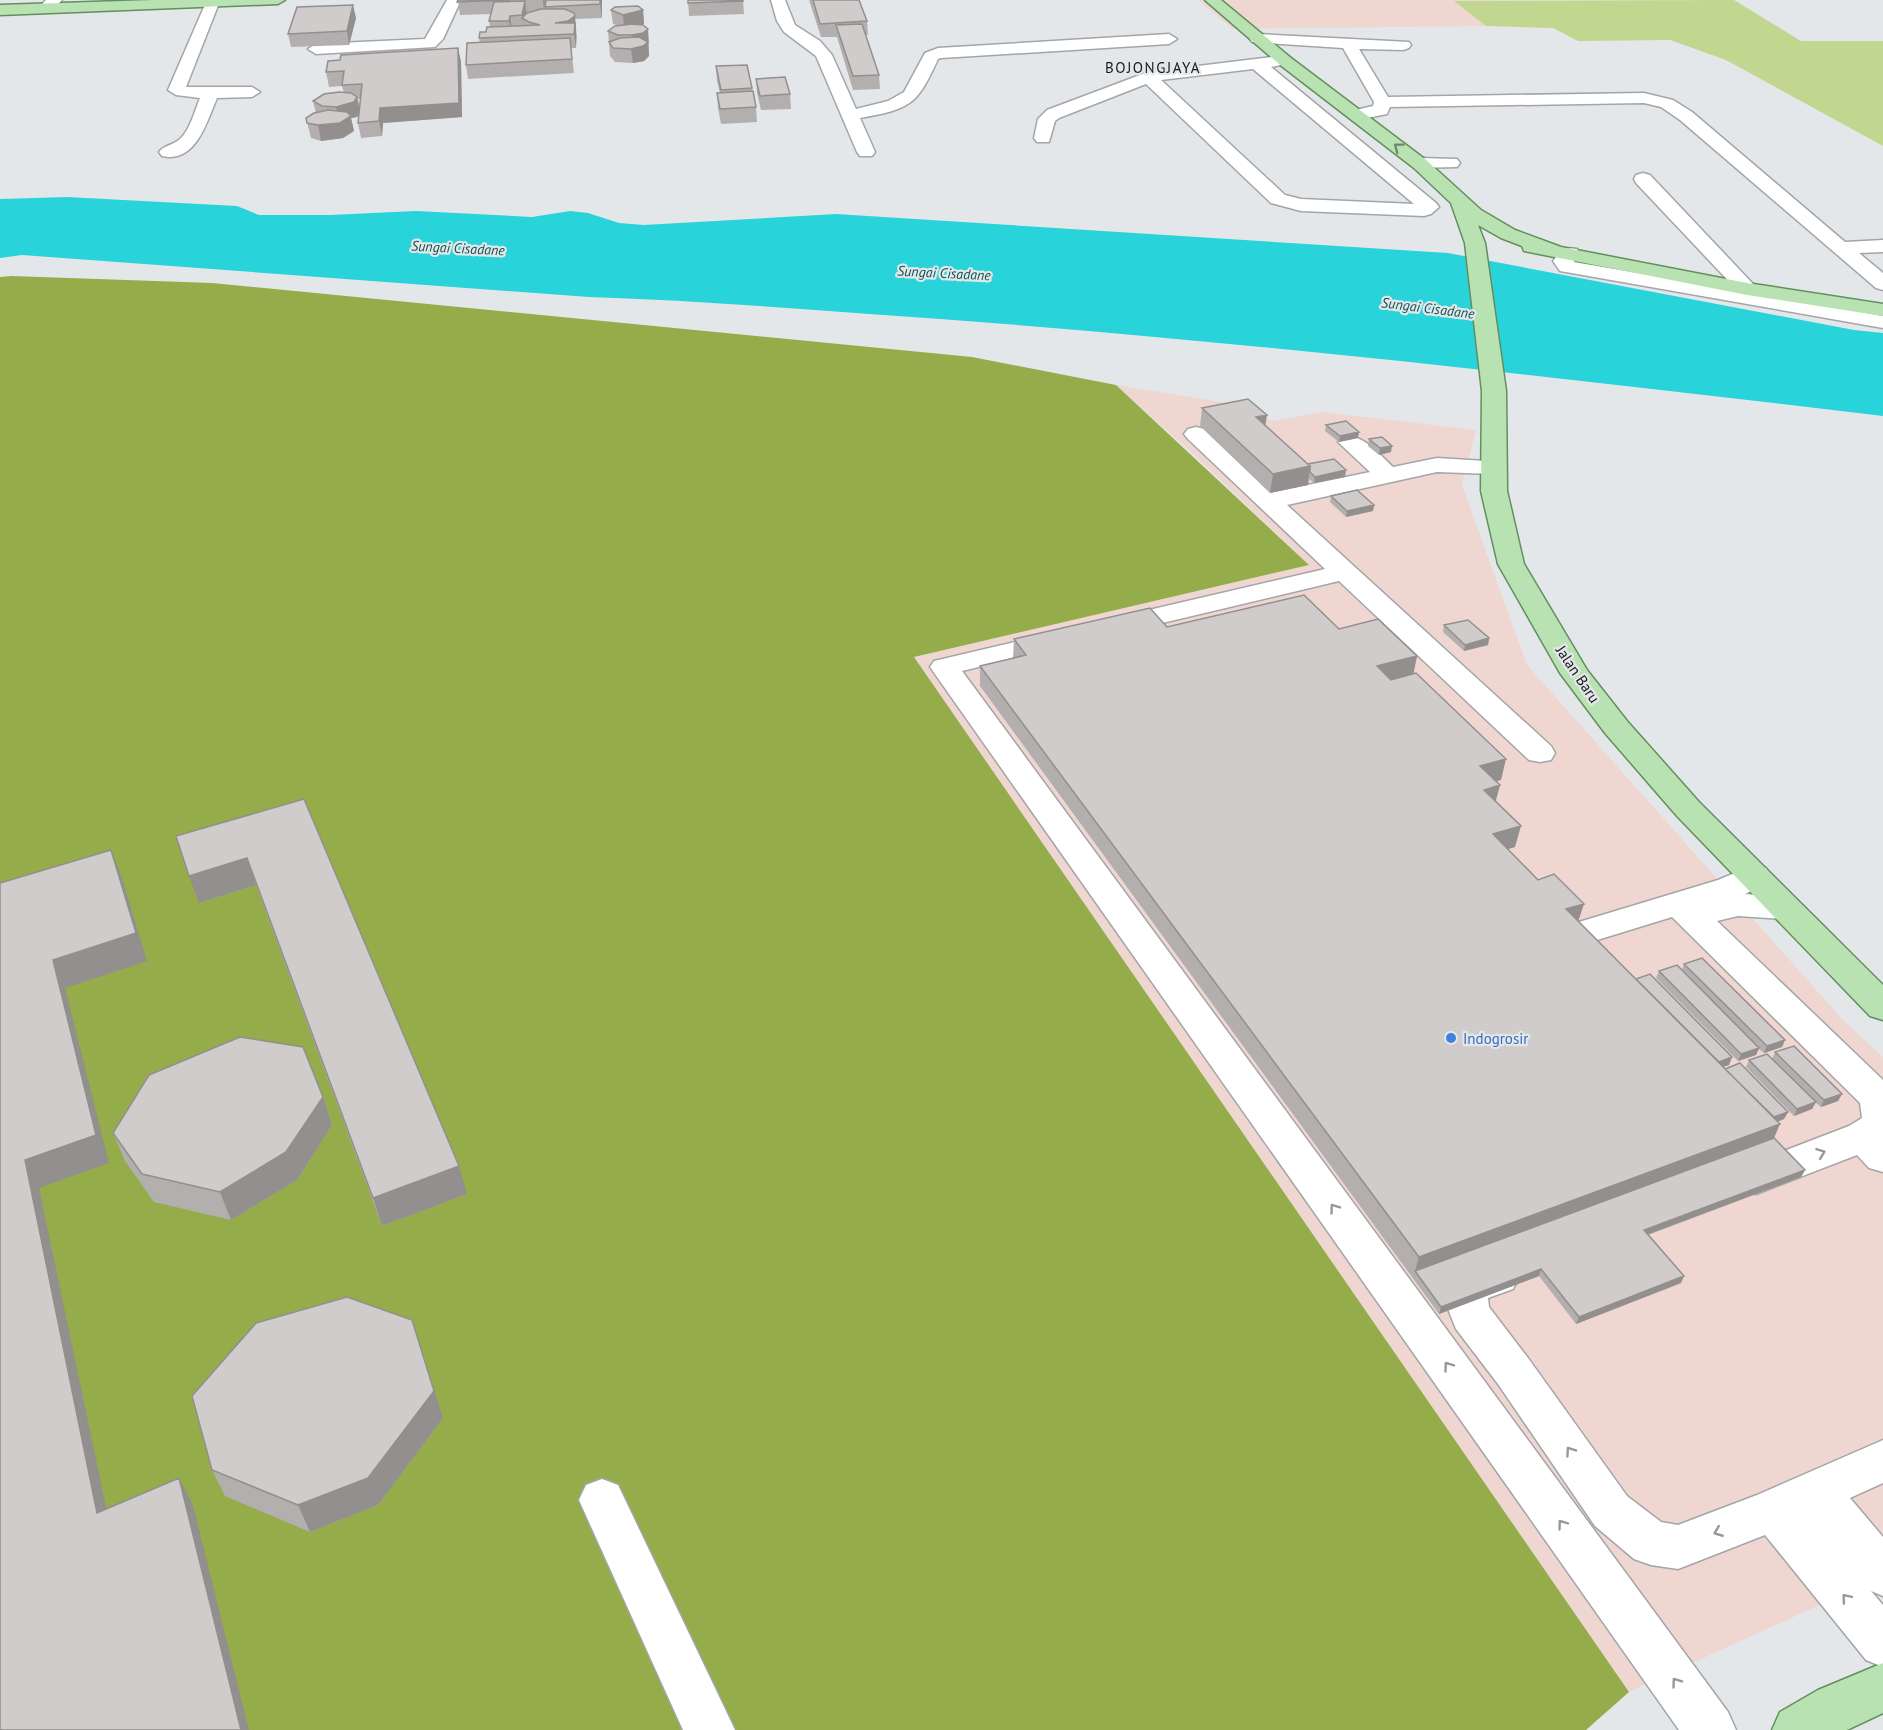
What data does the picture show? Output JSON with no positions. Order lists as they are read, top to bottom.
{
  "streets": {
    "main road": ["Jalan Baru"]
  },
  "districts": ["BOJONGJAYA"],
  "water": ["Sungai Cisadane"],
  "places": ["Indogrosir"]
}
